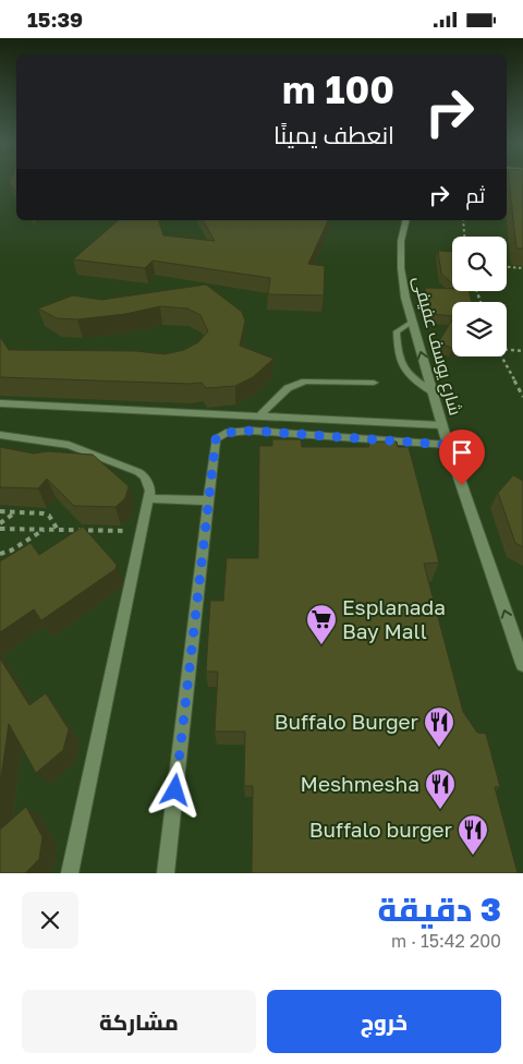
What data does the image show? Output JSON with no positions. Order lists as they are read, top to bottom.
{
  "streets": {
    "street": ["شارع يوسف عفيفى"]
  },
  "one_way": ["شارع يوسف عفيفى"],
  "places": {
    "supermarket": ["Esplanada Bay Mall"],
    "restaurant": ["Buffalo Burger", "Meshmesha", "Buffalo burger"]
  },
  "page": {
    "status": "15:39",
    "turn": ["100 m", "انعطف يمينًا"],
    "then": "ثم",
    "heading": ["3 دقيقة", "200 m · 15:42"],
    "buttons": ["خروج", "مشاركة"]
  }
}
